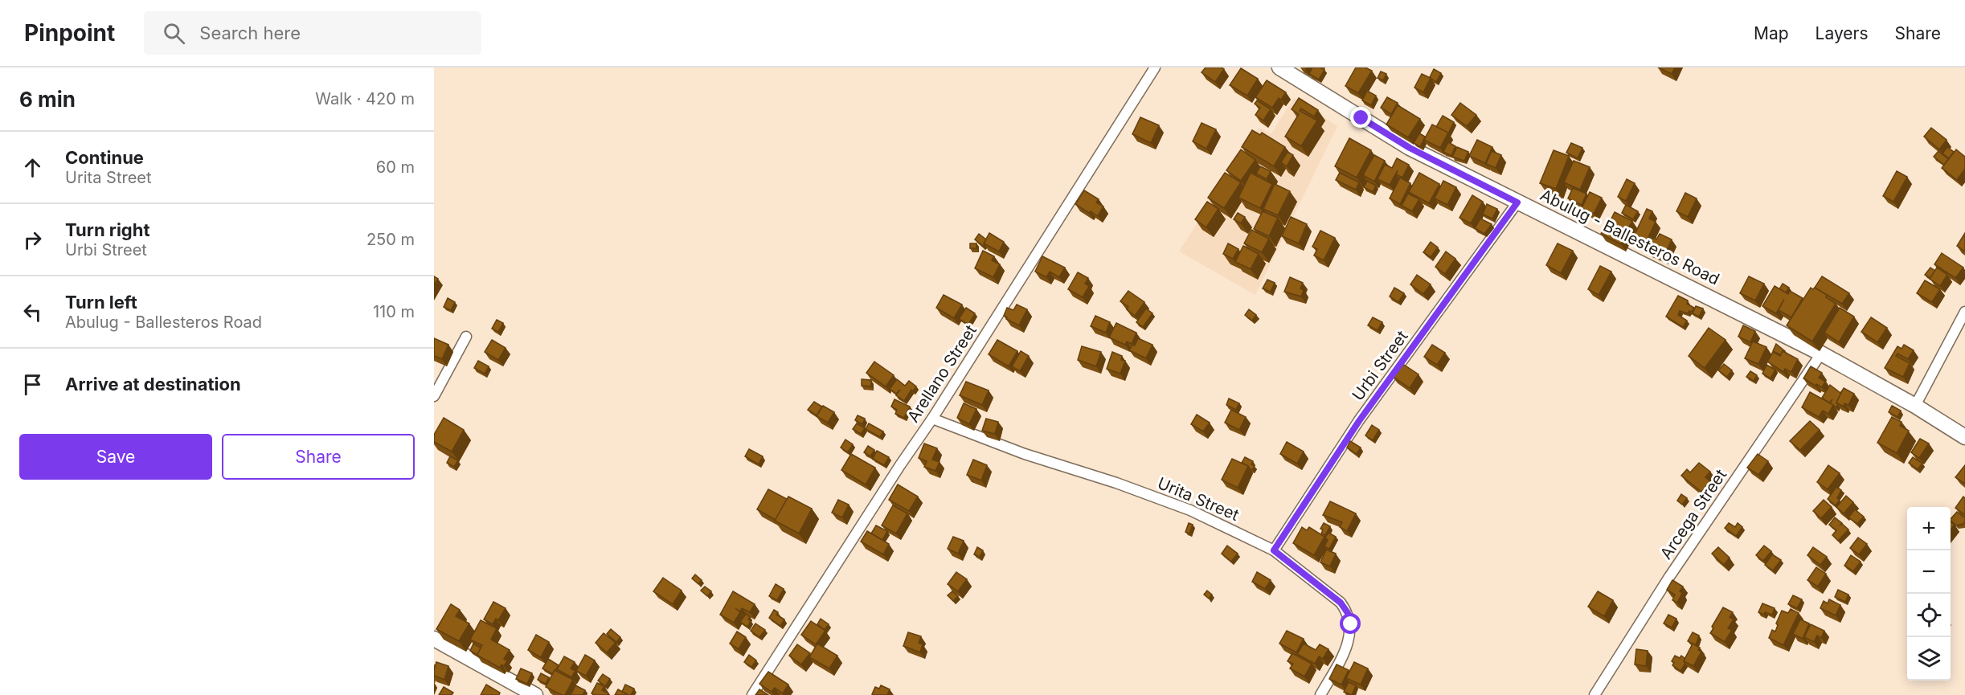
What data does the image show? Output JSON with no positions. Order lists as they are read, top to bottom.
{
  "streets": {
    "main road": ["Abulug - Ballesteros Road"],
    "street": [
      "Urbi Street",
      "Arellano Street",
      "Urita Street",
      "Arcega Street"
    ]
  },
  "crossings": [
    ["Abulug - Ballesteros Road", "Urbi Street"],
    ["Abulug - Ballesteros Road", "Arcega Street"],
    ["Urbi Street", "Urita Street"],
    ["Arellano Street", "Urita Street"]
  ],
  "page": {
    "header": "Pinpoint",
    "search": "Search here",
    "nav": ["Map", "Layers", "Share"],
    "heading": ["6 min", "Walk · 420 m"],
    "list": [
      ["Continue", "Urita Street", "60 m"],
      ["Turn right", "Urbi Street", "250 m"],
      ["Turn left", "Abulug - Ballesteros Road", "110 m"],
      "Arrive at destination"
    ],
    "buttons": ["Save", "Share"],
    "map_buttons": ["+", "−"]
  }
}
